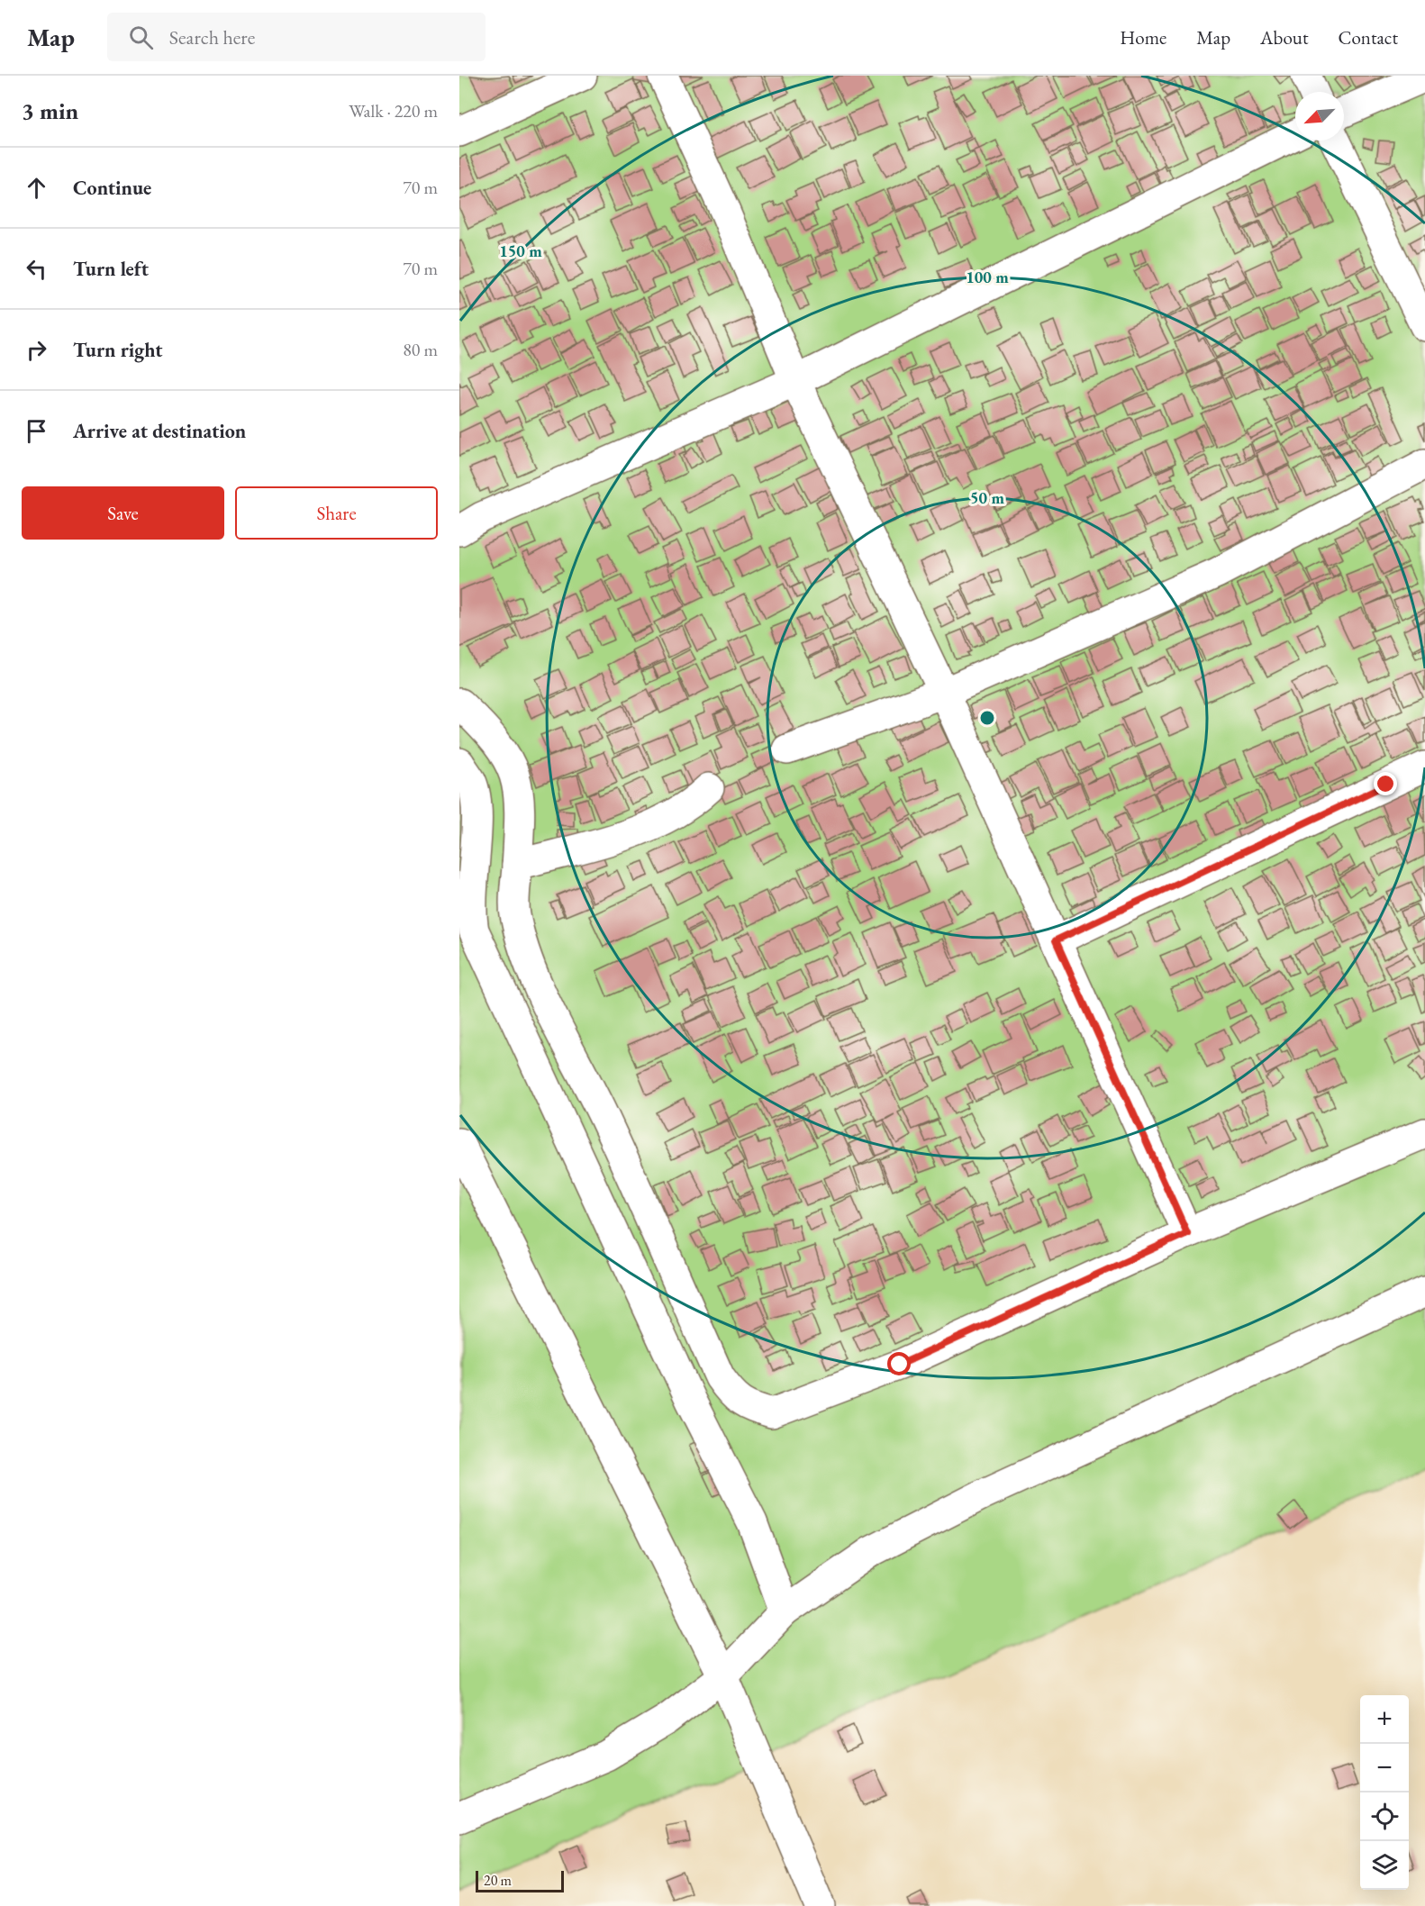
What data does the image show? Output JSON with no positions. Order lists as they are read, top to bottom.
{
  "scale_bar": "20 m",
  "north": "bottom left",
  "page": {
    "header": "Map",
    "search": "Search here",
    "nav": [
      "Home",
      "Map",
      "About",
      "Contact"
    ],
    "heading": ["3 min", "Walk · 220 m"],
    "list": [
      ["Continue", "70 m"],
      ["Turn left", "70 m"],
      ["Turn right", "80 m"],
      "Arrive at destination"
    ],
    "buttons": ["Save", "Share"],
    "map_buttons": ["+", "−"],
    "scale": "20 m"
  },
  "rings": ["150 m", "100 m", "50 m"]
}
